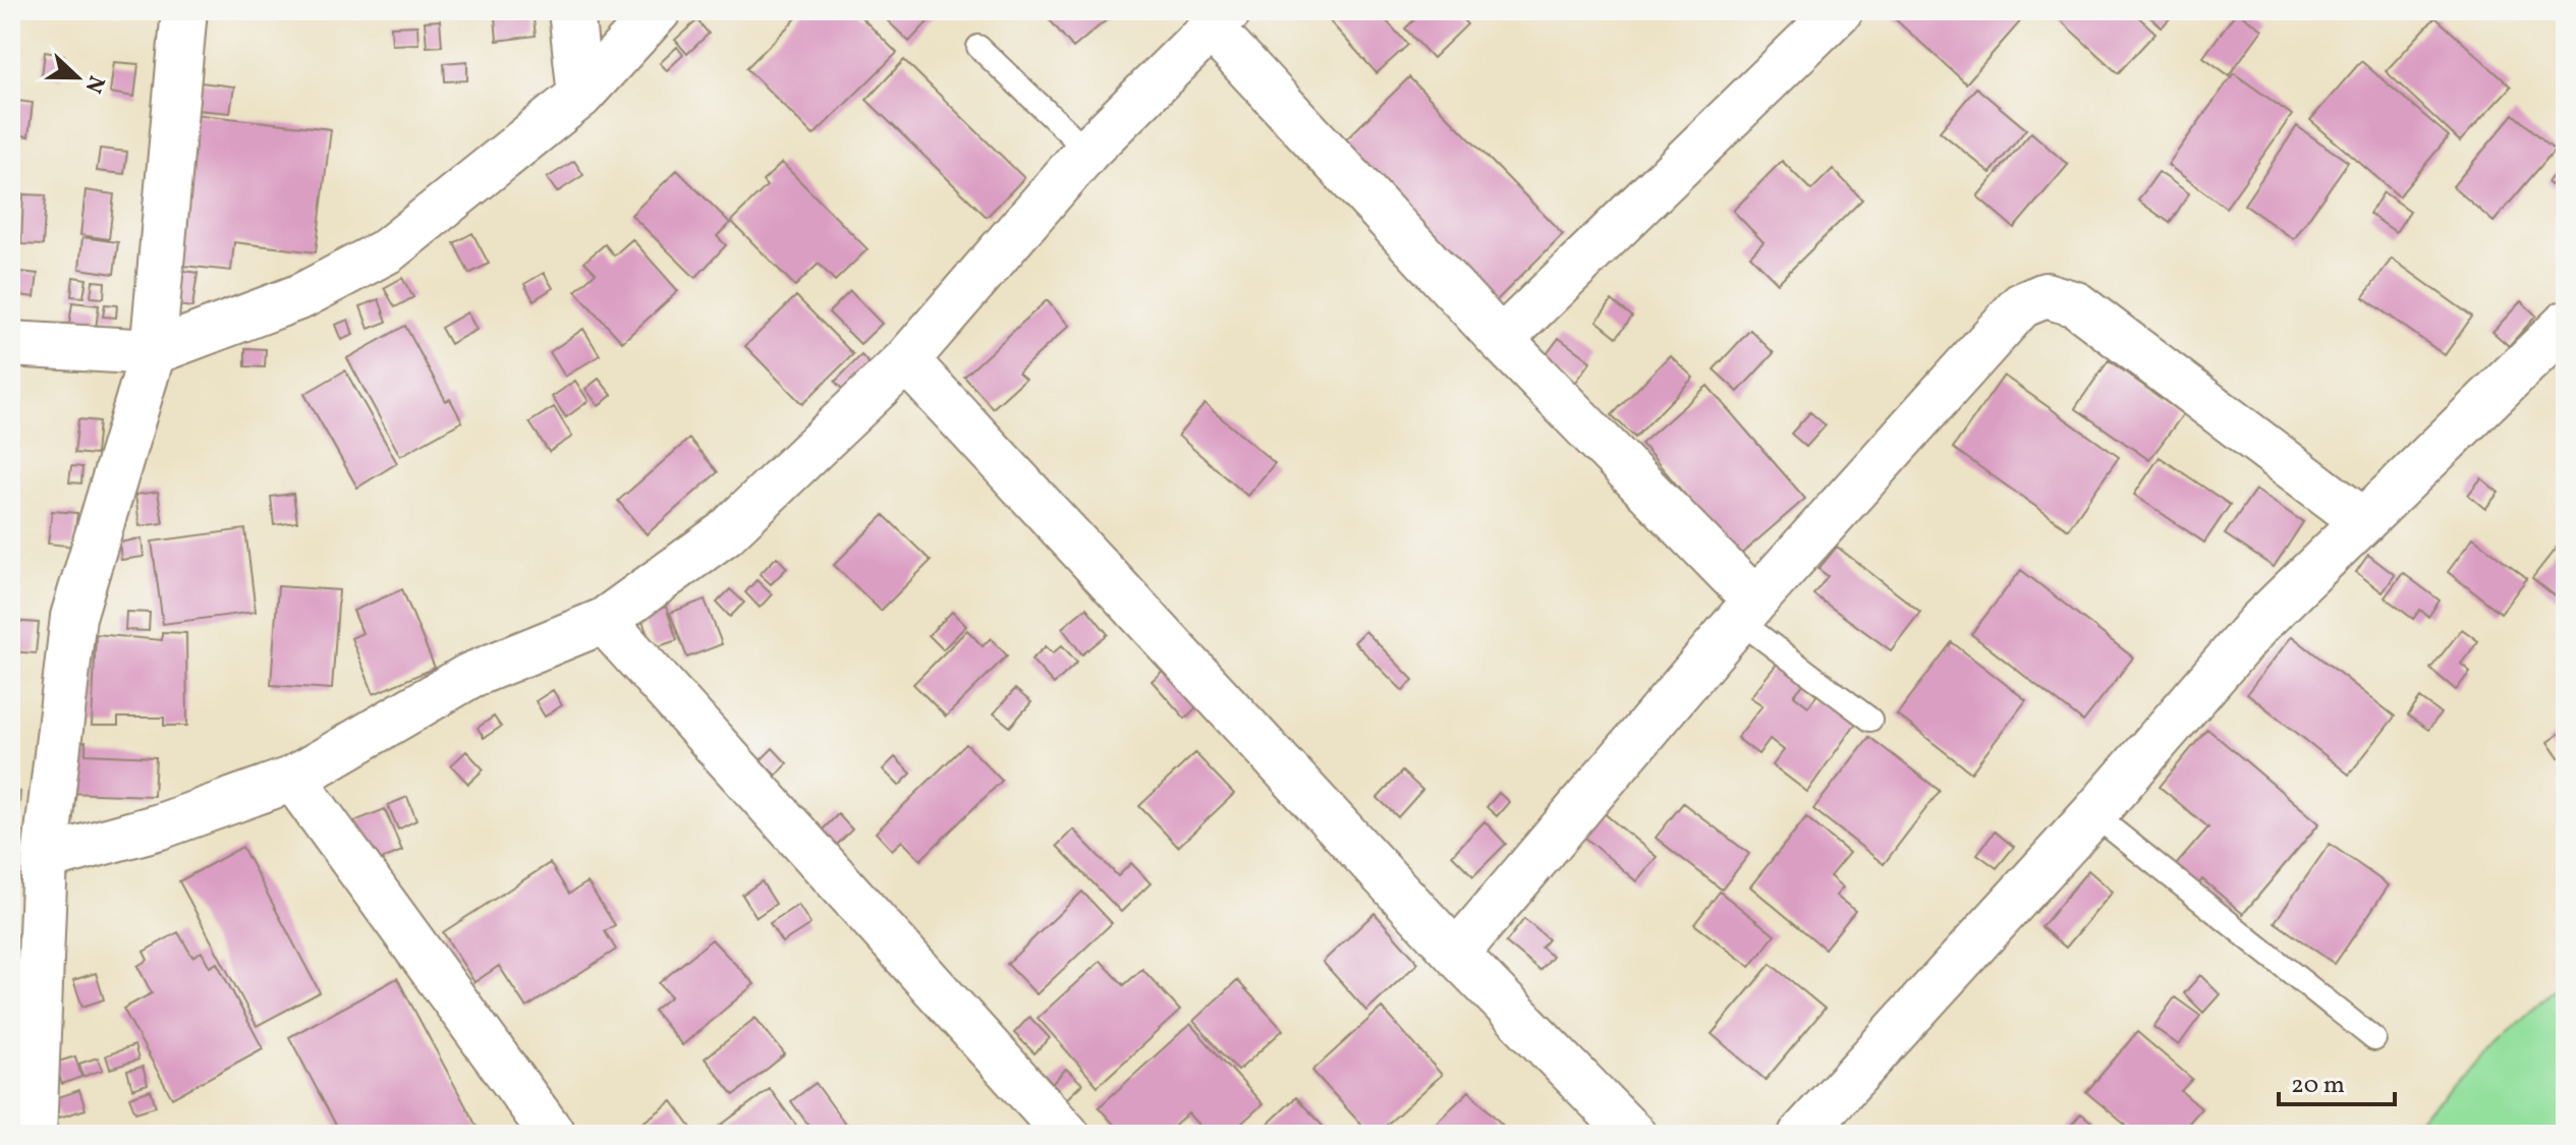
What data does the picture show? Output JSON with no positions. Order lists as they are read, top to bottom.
{
  "scale_bar": "20 m",
  "north": "right"
}
